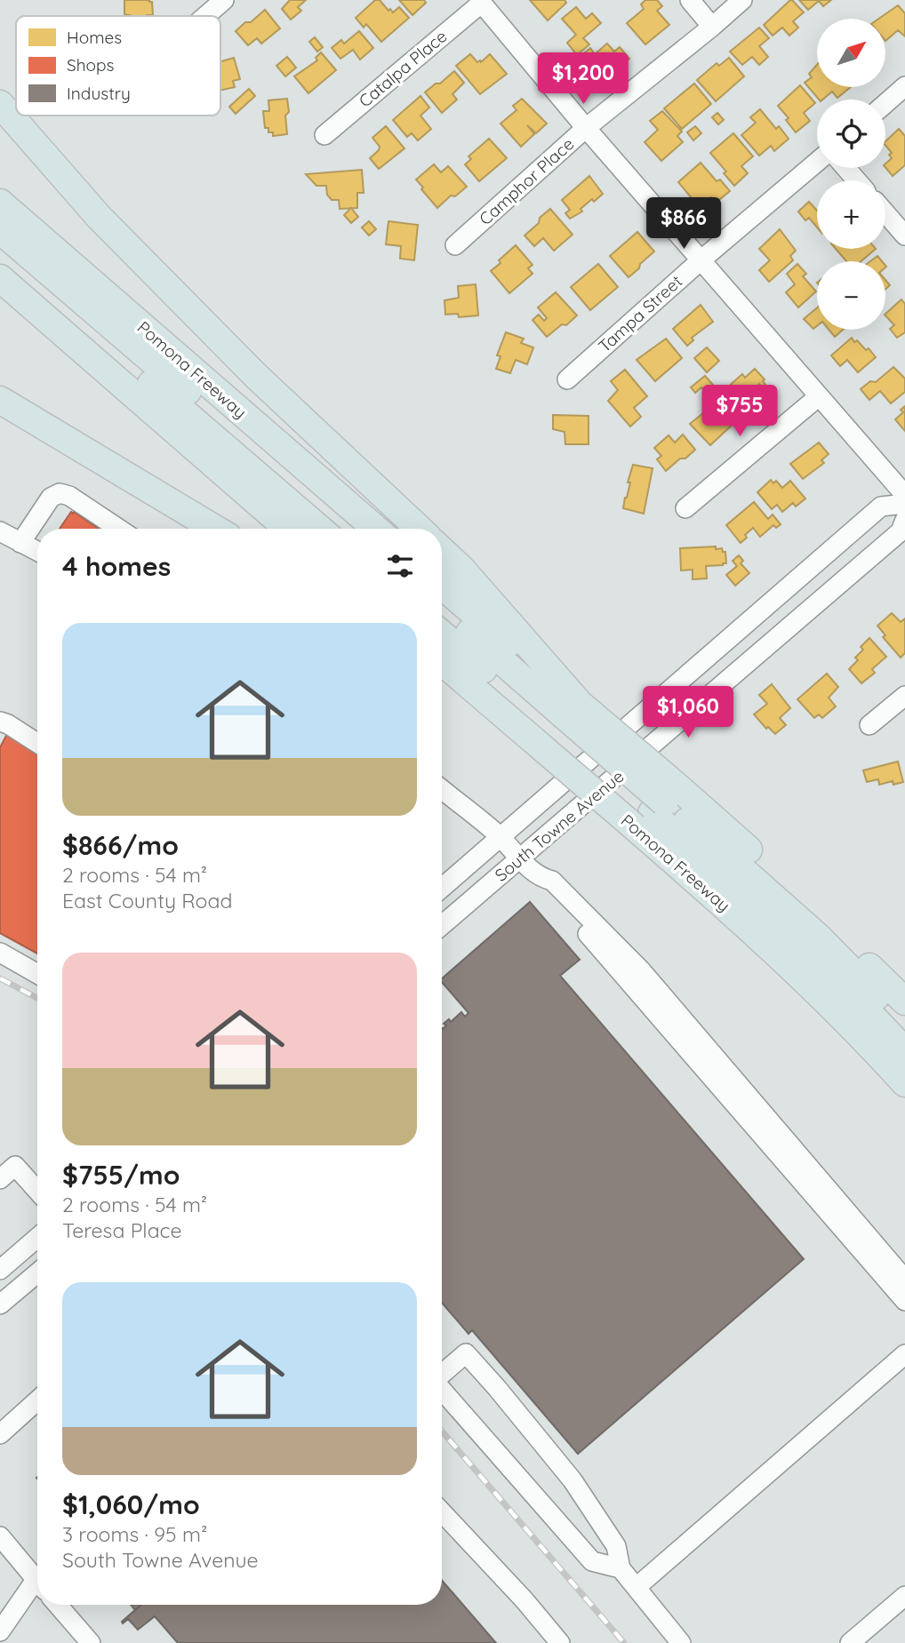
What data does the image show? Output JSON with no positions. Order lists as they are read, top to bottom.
{
  "streets": {
    "highway": ["Pomona Freeway"],
    "street": [
      "Catalpa Place",
      "Camphor Place",
      "Tampa Street",
      "South Towne Avenue"
    ]
  },
  "legend": ["Homes", "Shops", "Industry"],
  "north": "top right",
  "page": {
    "map_buttons": ["+", "−"],
    "price": [
      "$1,200",
      "$866",
      "$755",
      "$1,060"
    ],
    "heading": "4 homes",
    "list": [
      {
        "name": "$866/mo",
        "note": "2 rooms · 54 m² · East County Road"
      },
      {
        "name": "$755/mo",
        "note": "2 rooms · 54 m² · Teresa Place"
      },
      {
        "name": "$1,060/mo",
        "note": "3 rooms · 95 m² · South Towne Avenue"
      }
    ]
  }
}
